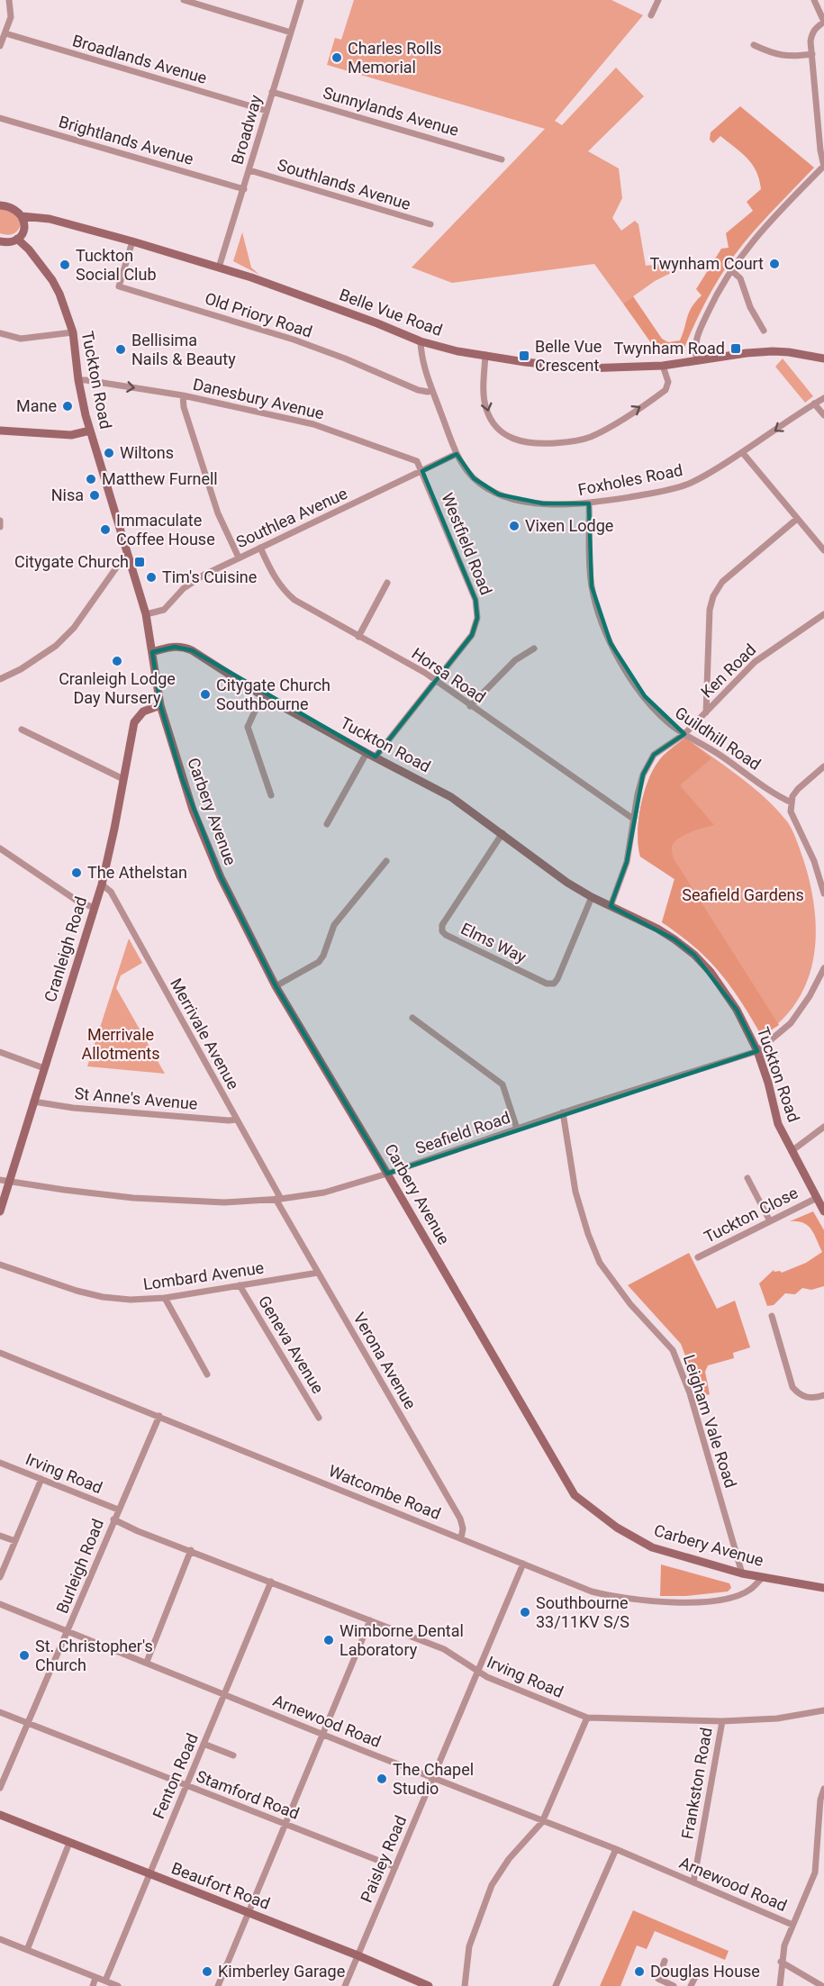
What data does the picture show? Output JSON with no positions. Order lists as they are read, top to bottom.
{
  "streets": {
    "street": [
      "Broadlands Avenue",
      "Sunnylands Avenue",
      "Broadway",
      "Brightlands Avenue",
      "Southlands Avenue",
      "Belle Vue Road",
      "Old Priory Road",
      "Tuckton Road",
      "Danesbury Avenue",
      "Foxholes Road",
      "Southlea Avenue",
      "Westfield Road",
      "Ken Road",
      "Horsa Road",
      "Guildhill Road",
      "Carbery Avenue",
      "Elms Way",
      "Cranleigh Road",
      "Merrivale Avenue",
      "St Anne's Avenue",
      "Seafield Road",
      "Tuckton Close",
      "Lombard Avenue",
      "Geneva Avenue",
      "Verona Avenue",
      "Leigham Vale Road",
      "Irving Road",
      "Watcombe Road",
      "Burleigh Road",
      "Arnewood Road",
      "Fenton Road",
      "Frankston Road",
      "Stamford Road",
      "Paisley Road",
      "Beaufort Road"
    ]
  },
  "crossings": [
    ["Broadlands Avenue", "Broadway"],
    ["Sunnylands Avenue", "Broadway"],
    ["Broadway", "Brightlands Avenue"],
    ["Broadway", "Southlands Avenue"],
    ["Broadway", "Belle Vue Road"],
    ["Belle Vue Road", "Old Priory Road"],
    ["Belle Vue Road", "Foxholes Road"],
    ["Old Priory Road", "Foxholes Road"],
    ["Tuckton Road", "Danesbury Avenue"],
    ["Tuckton Road", "Southlea Avenue"],
    ["Tuckton Road", "Westfield Road"],
    ["Tuckton Road", "Ken Road"],
    ["Tuckton Road", "Carbery Avenue"],
    ["Tuckton Road", "Elms Way"],
    ["Tuckton Road", "Seafield Road"],
    ["Tuckton Road", "Tuckton Close"],
    ["Danesbury Avenue", "Southlea Avenue"],
    ["Danesbury Avenue", "Westfield Road"],
    ["Foxholes Road", "Southlea Avenue"],
    ["Foxholes Road", "Guildhill Road"],
    ["Southlea Avenue", "Westfield Road"],
    ["Southlea Avenue", "Horsa Road"],
    ["Westfield Road", "Horsa Road"],
    ["Ken Road", "Horsa Road"],
    ["Ken Road", "Guildhill Road"],
    ["Carbery Avenue", "Cranleigh Road"],
    ["Carbery Avenue", "Seafield Road"],
    ["Carbery Avenue", "Leigham Vale Road"],
    ["Carbery Avenue", "Watcombe Road"],
    ["Cranleigh Road", "Merrivale Avenue"],
    ["Cranleigh Road", "St Anne's Avenue"],
    ["Cranleigh Road", "Seafield Road"],
    ["Merrivale Avenue", "St Anne's Avenue"],
    ["Merrivale Avenue", "Seafield Road"],
    ["Merrivale Avenue", "Verona Avenue"],
    ["Seafield Road", "Verona Avenue"],
    ["Seafield Road", "Leigham Vale Road"],
    ["Lombard Avenue", "Geneva Avenue"],
    ["Lombard Avenue", "Verona Avenue"],
    ["Verona Avenue", "Watcombe Road"],
    ["Irving Road", "Burleigh Road"],
    ["Irving Road", "Fenton Road"],
    ["Irving Road", "Frankston Road"],
    ["Irving Road", "Paisley Road"],
    ["Watcombe Road", "Burleigh Road"],
    ["Watcombe Road", "Paisley Road"],
    ["Burleigh Road", "Arnewood Road"],
    ["Burleigh Road", "Stamford Road"],
    ["Arnewood Road", "Fenton Road"],
    ["Arnewood Road", "Frankston Road"],
    ["Arnewood Road", "Paisley Road"],
    ["Fenton Road", "Stamford Road"],
    ["Fenton Road", "Beaufort Road"],
    ["Stamford Road", "Paisley Road"],
    ["Paisley Road", "Beaufort Road"]
  ],
  "parks": ["Seafield Gardens", "Merrivale Allotments"],
  "places": {
    "other": [
      "Charles Rolls Memorial",
      "Twynham Court",
      "Tuckton Social Club",
      "Bellisima Nails & Beauty",
      "Mane",
      "Wiltons",
      "Matthew Furnell",
      "Nisa",
      "Vixen Lodge",
      "Immaculate Coffee House",
      "Tim's Cuisine",
      "Cranleigh Lodge Day Nursery",
      "Citygate Church Southbourne",
      "The Athelstan",
      "Southbourne 33/11KV S/S",
      "Wimborne Dental Laboratory",
      "St. Christopher's Church",
      "The Chapel Studio",
      "Kimberley Garage",
      "Douglas House"
    ],
    "transit": ["Twynham Road", "Belle Vue Crescent", "Citygate Church"]
  }
}
